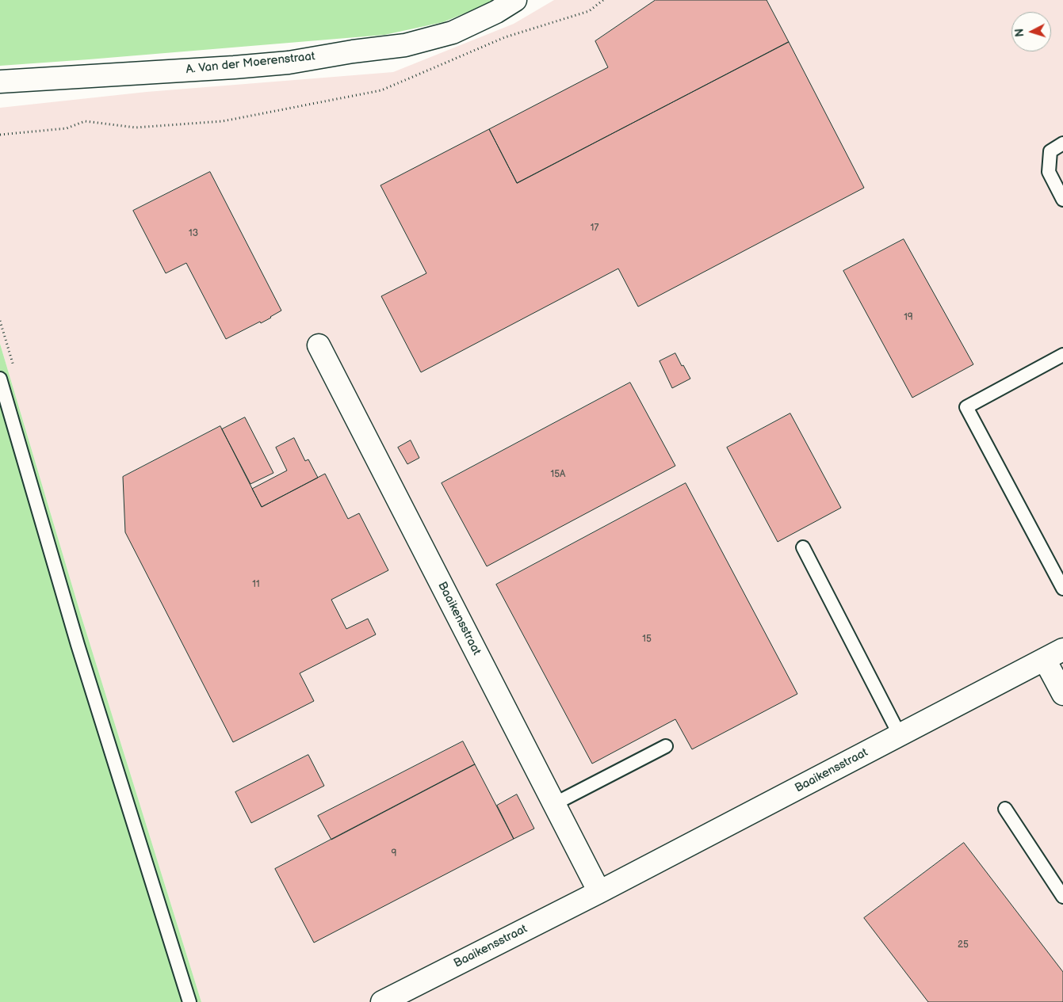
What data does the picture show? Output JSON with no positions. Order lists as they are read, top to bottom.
{
  "streets": {
    "street": ["A. Van der Moerenstraat", "Baaikensstraat"]
  },
  "house_numbers": [
    "17",
    "13",
    "19",
    "15A",
    "11",
    "15",
    "9",
    "25"
  ],
  "north": "left"
}
